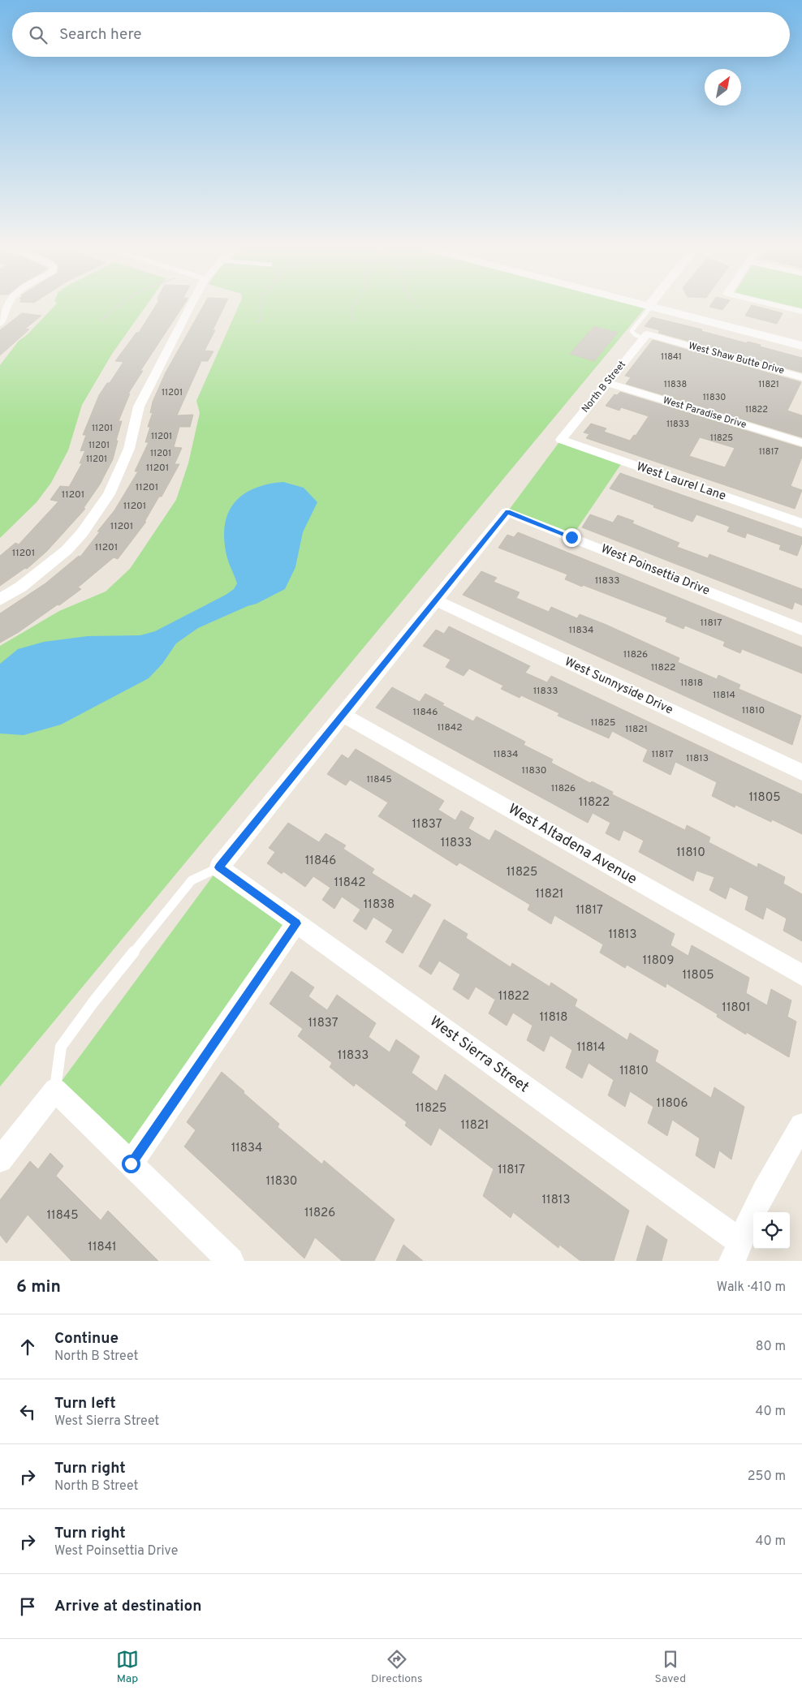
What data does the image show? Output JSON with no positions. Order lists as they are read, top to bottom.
{
  "streets": {
    "street": [
      "West Shaw Butte Drive",
      "North B Street",
      "West Paradise Drive",
      "West Laurel Lane",
      "West Poinsettia Drive",
      "West Sunnyside Drive",
      "West Altadena Avenue",
      "West Sierra Street"
    ]
  },
  "crossings": [
    ["West Shaw Butte Drive", "North B Street"],
    ["North B Street", "West Paradise Drive"],
    ["North B Street", "West Laurel Lane"],
    ["West Poinsettia Drive", "West Sunnyside Drive"]
  ],
  "house_numbers": [
    "11841",
    "11838",
    "11821",
    "11201",
    "11830",
    "11822",
    "11833",
    "11201",
    "11201",
    "11825",
    "11201",
    "11817",
    "11201",
    "11201",
    "11201",
    "11201",
    "11201",
    "11201",
    "11201",
    "11201",
    "11201",
    "11833",
    "11817",
    "11834",
    "11826",
    "11822",
    "11818",
    "11833",
    "11814",
    "11810",
    "11846",
    "11825",
    "11842",
    "11821",
    "11834",
    "11817",
    "11813",
    "11830",
    "11845",
    "11826",
    "11805",
    "11822",
    "11837",
    "11833",
    "11810",
    "11846",
    "11825",
    "11842",
    "11821",
    "11838",
    "11817",
    "11813",
    "11809",
    "11805",
    "11822",
    "11801",
    "11818",
    "11837",
    "11814",
    "11833",
    "11810",
    "11806",
    "11825",
    "11821",
    "11834",
    "11817",
    "11830",
    "11813",
    "11826",
    "11845",
    "11841"
  ],
  "north": "top right",
  "page": {
    "search": "Search here",
    "heading": ["6 min", "Walk · 410 m"],
    "list": [
      ["Continue", "North B Street", "80 m"],
      ["Turn left", "West Sierra Street", "40 m"],
      ["Turn right", "North B Street", "250 m"],
      ["Turn right", "West Poinsettia Drive", "40 m"],
      "Arrive at destination"
    ],
    "nav": ["Map", "Directions", "Saved"]
  }
}
